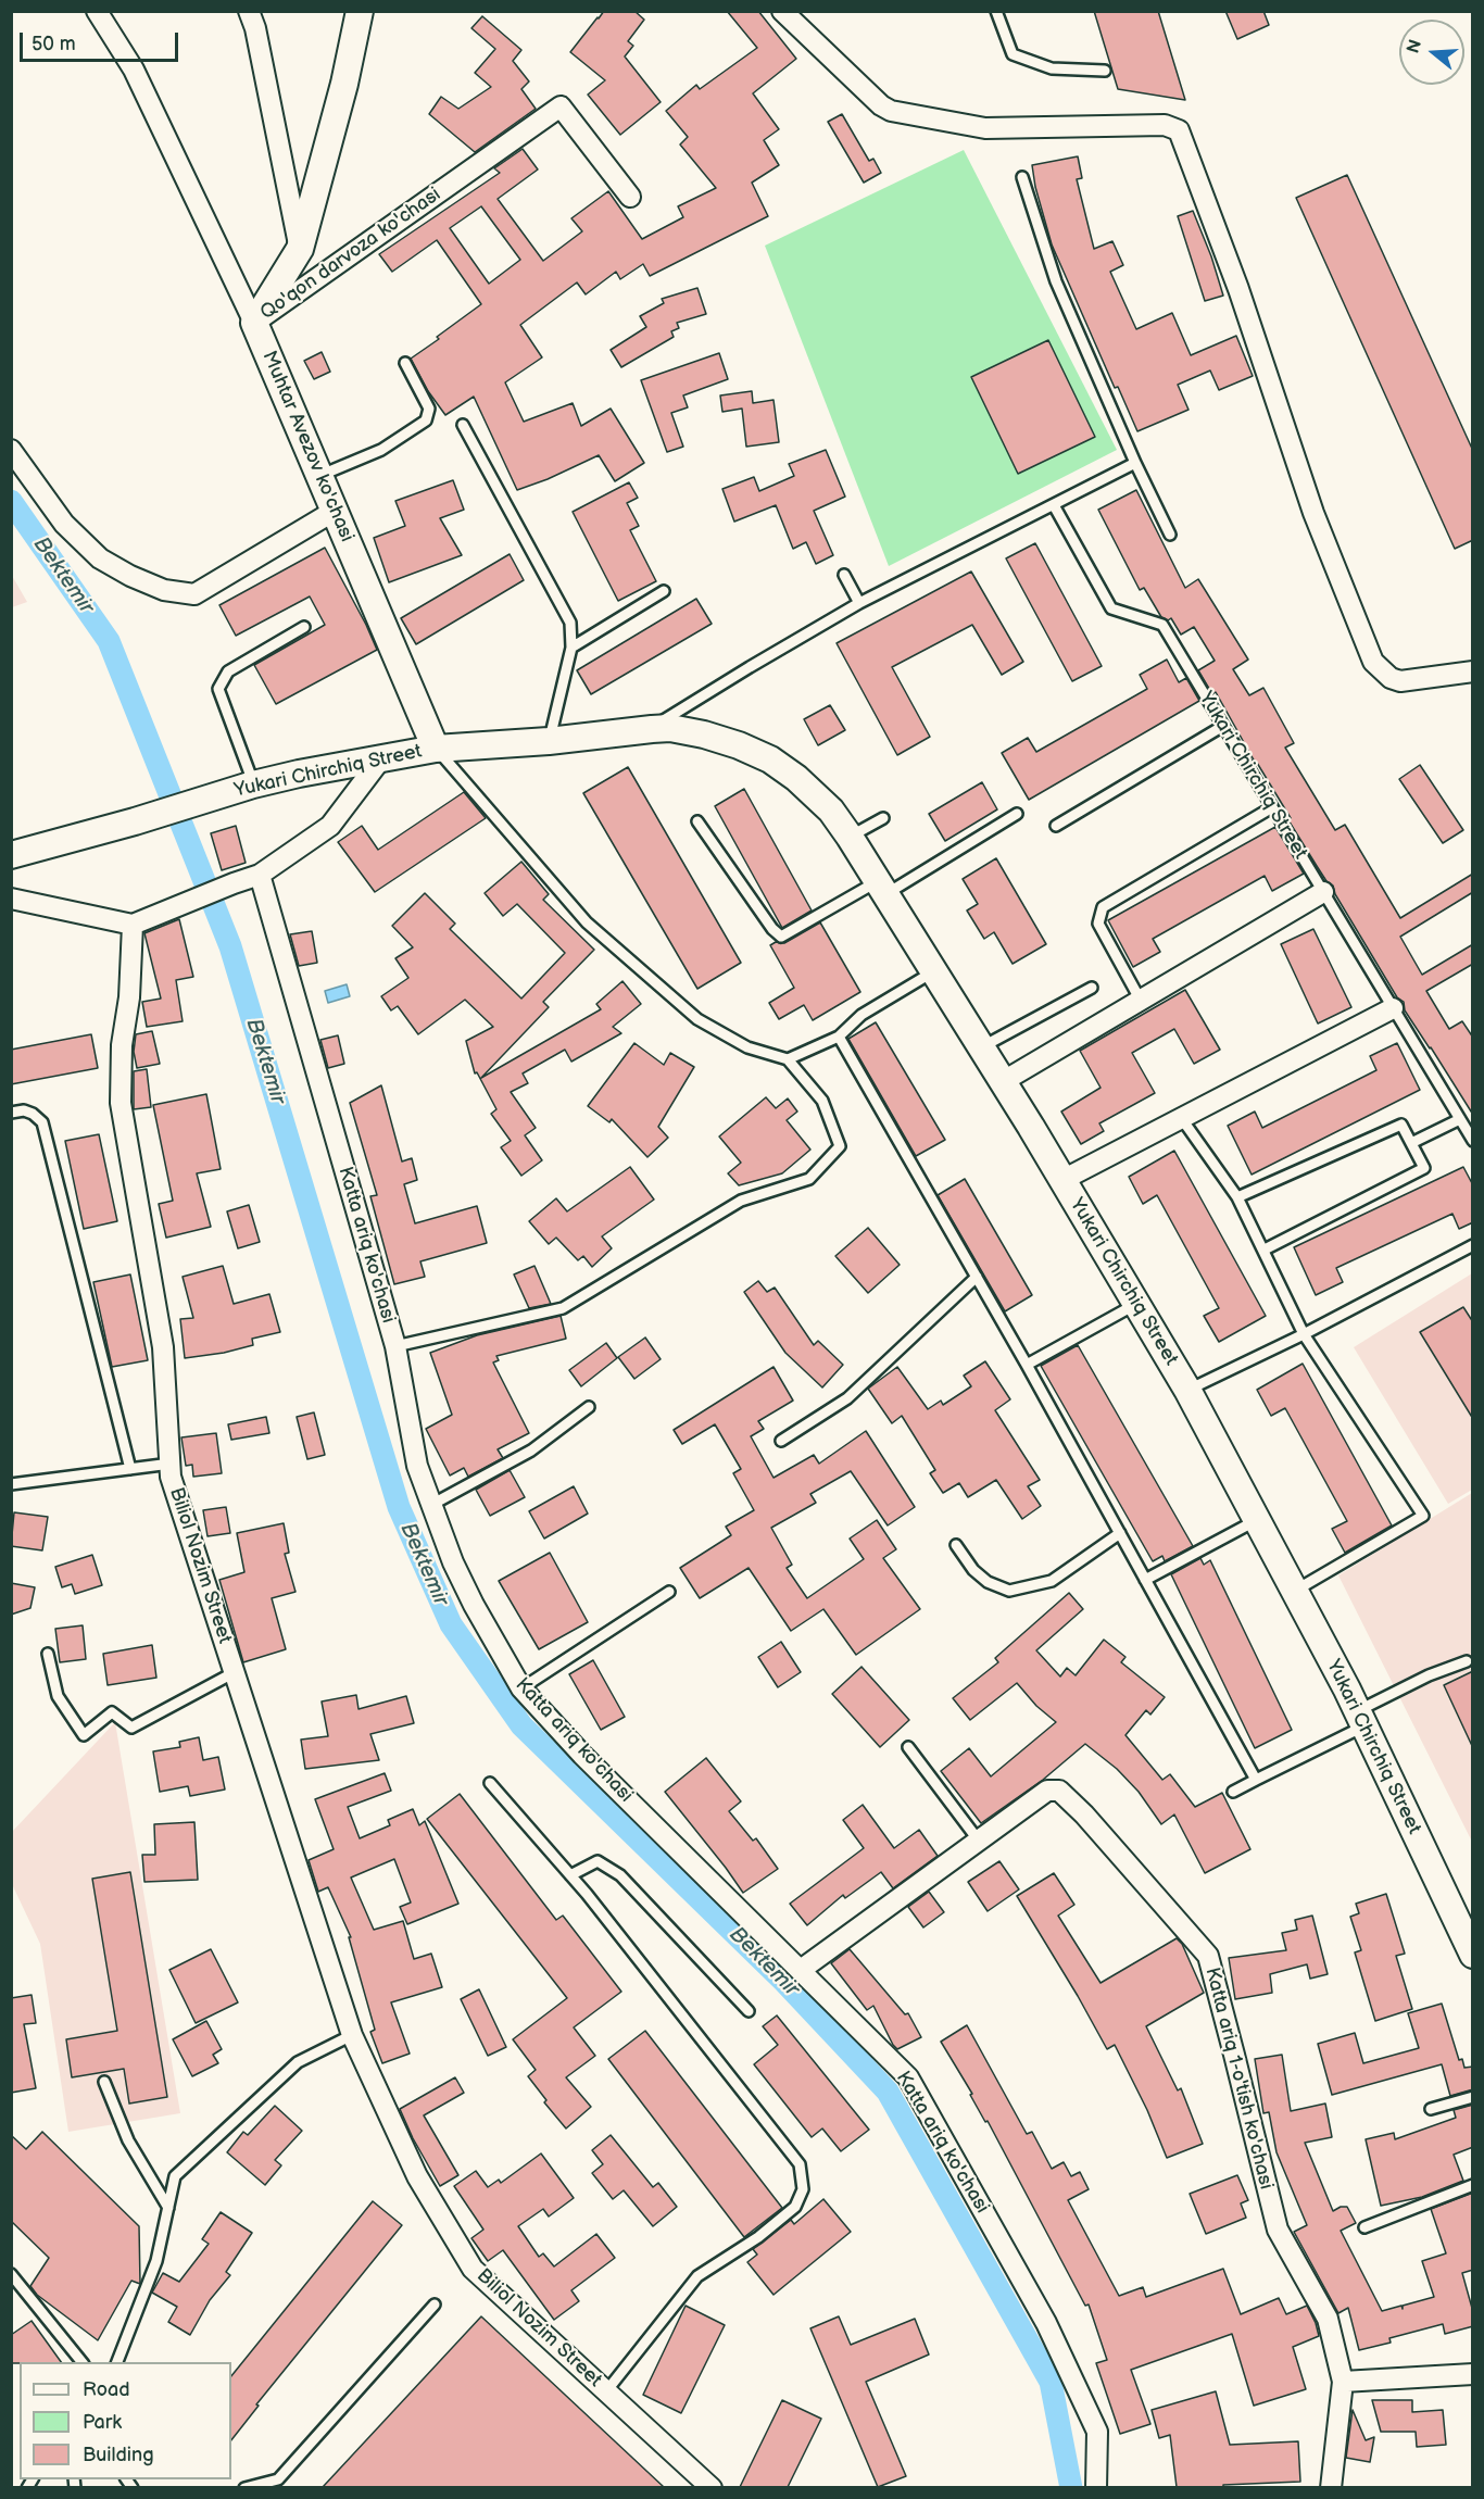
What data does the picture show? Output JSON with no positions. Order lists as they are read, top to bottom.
{
  "streets": {
    "street": [
      "Qo'qon darvoza ko'chasi",
      "Muhtar Avezov ko'chasi",
      "Yukari Chirchiq Street",
      "Katta ariq ko'chasi",
      "Biliol Nozim Street",
      "Katta ariq 1-o'tish ko'chasi"
    ]
  },
  "crossings": [
    ["Qo'qon darvoza ko'chasi", "Muhtar Avezov ko'chasi"],
    ["Muhtar Avezov ko'chasi", "Yukari Chirchiq Street"],
    ["Katta ariq ko'chasi", "Katta ariq 1-o'tish ko'chasi"]
  ],
  "water": ["Bektemir"],
  "legend": ["Road", "Park", "Building"],
  "scale_bar": "50 m",
  "north": "left"
}
